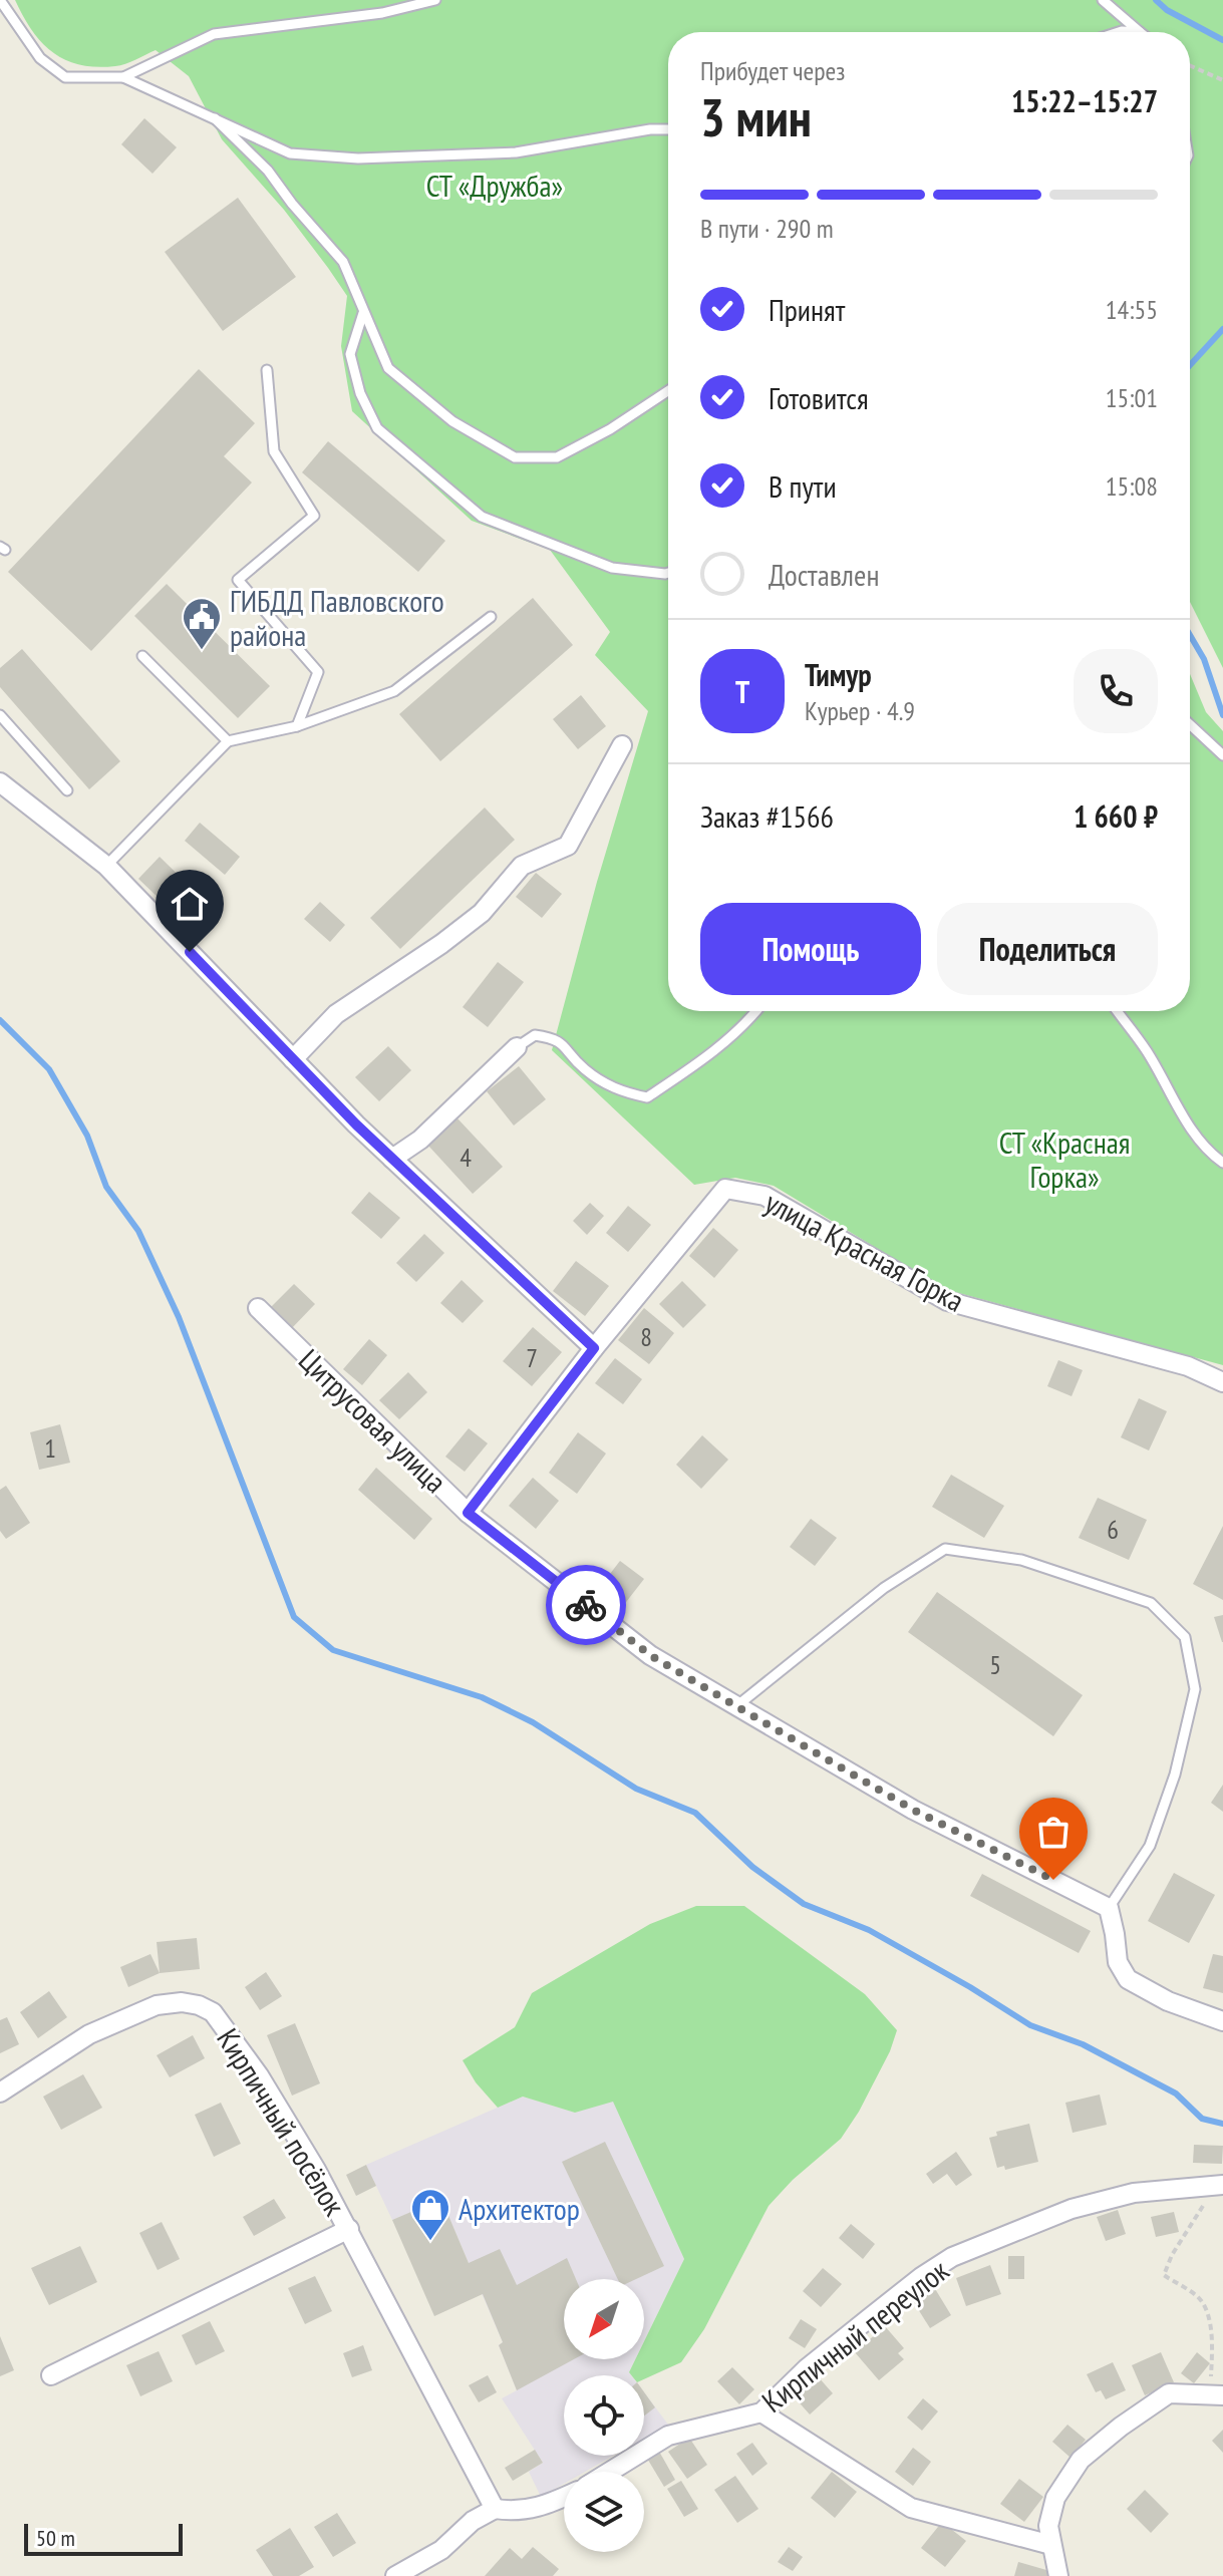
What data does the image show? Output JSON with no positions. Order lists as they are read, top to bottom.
{
  "streets": {
    "street": [
      "улица Красная Горка",
      "Цитрусовая улица",
      "Кирпичный посёлок",
      "Кирпичный переулок"
    ]
  },
  "crossings": [
    ["улица Красная Горка", "Цитрусовая улица"]
  ],
  "parks": ["СТ «Дружба»", "СТ «Красная Горка»"],
  "places": {
    "public building": ["ГИБДД Павловского района"],
    "shop": ["Архитектор"]
  },
  "house_numbers": [
    "4",
    "8",
    "7",
    "1",
    "6",
    "5"
  ],
  "scale_bar": "50 m",
  "north": "bottom left",
  "page": {
    "heading": ["3 мин", "Прибудет через", "15:22–15:27"],
    "panel": [
      "Тимур",
      "Курьер · 4.9",
      "Заказ #1566",
      "1 660 ₽"
    ],
    "bar": "В пути · 290 m",
    "list": [
      ["Принят", "14:55"],
      ["Готовится", "15:01"],
      ["В пути", "15:08"],
      "Доставлен"
    ],
    "round": "Т",
    "buttons": ["Помощь", "Поделиться"],
    "scale": "50 m"
  }
}
